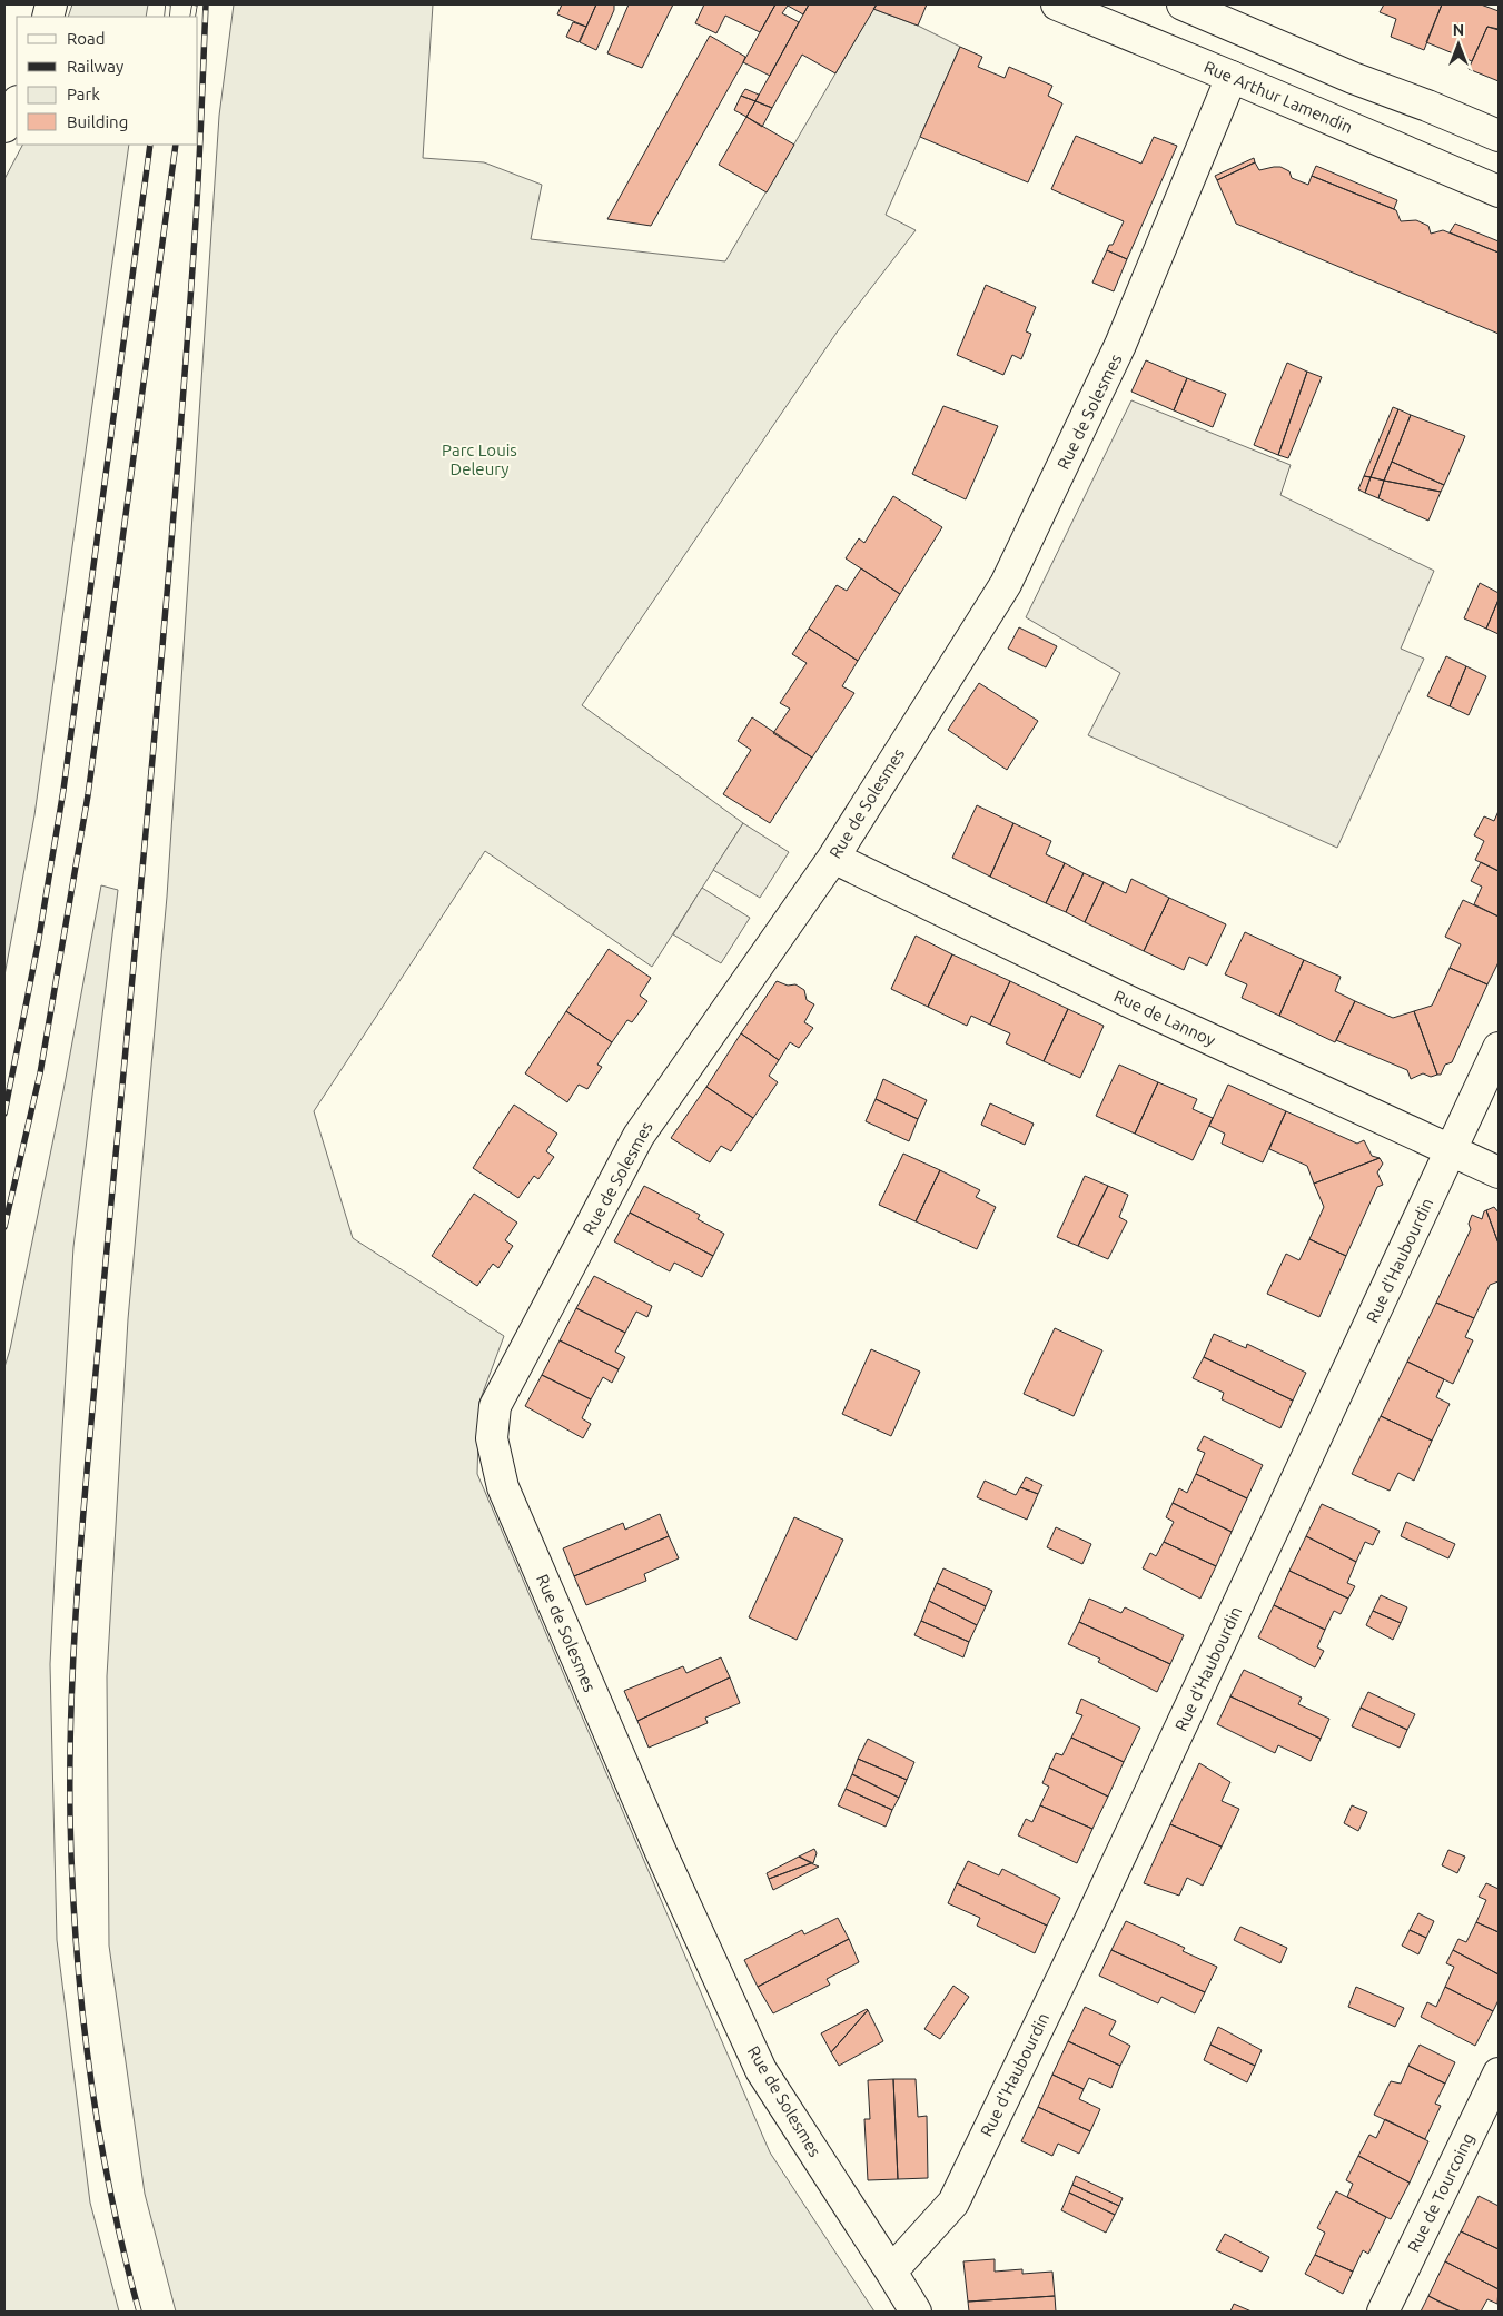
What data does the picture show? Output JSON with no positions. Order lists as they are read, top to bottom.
{
  "streets": {
    "street": [
      "Rue Arthur Lamendin",
      "Rue de Solesmes",
      "Rue de Lannoy",
      "Rue d'Haubourdin",
      "Rue de Tourcoing"
    ]
  },
  "crossings": [
    ["Rue Arthur Lamendin", "Rue de Solesmes"],
    ["Rue de Solesmes", "Rue de Lannoy"],
    ["Rue de Solesmes", "Rue d'Haubourdin"],
    ["Rue de Lannoy", "Rue d'Haubourdin"]
  ],
  "parks": ["Parc Louis Deleury"],
  "legend": [
    "Road",
    "Railway",
    "Park",
    "Building"
  ],
  "north": "top"
}
